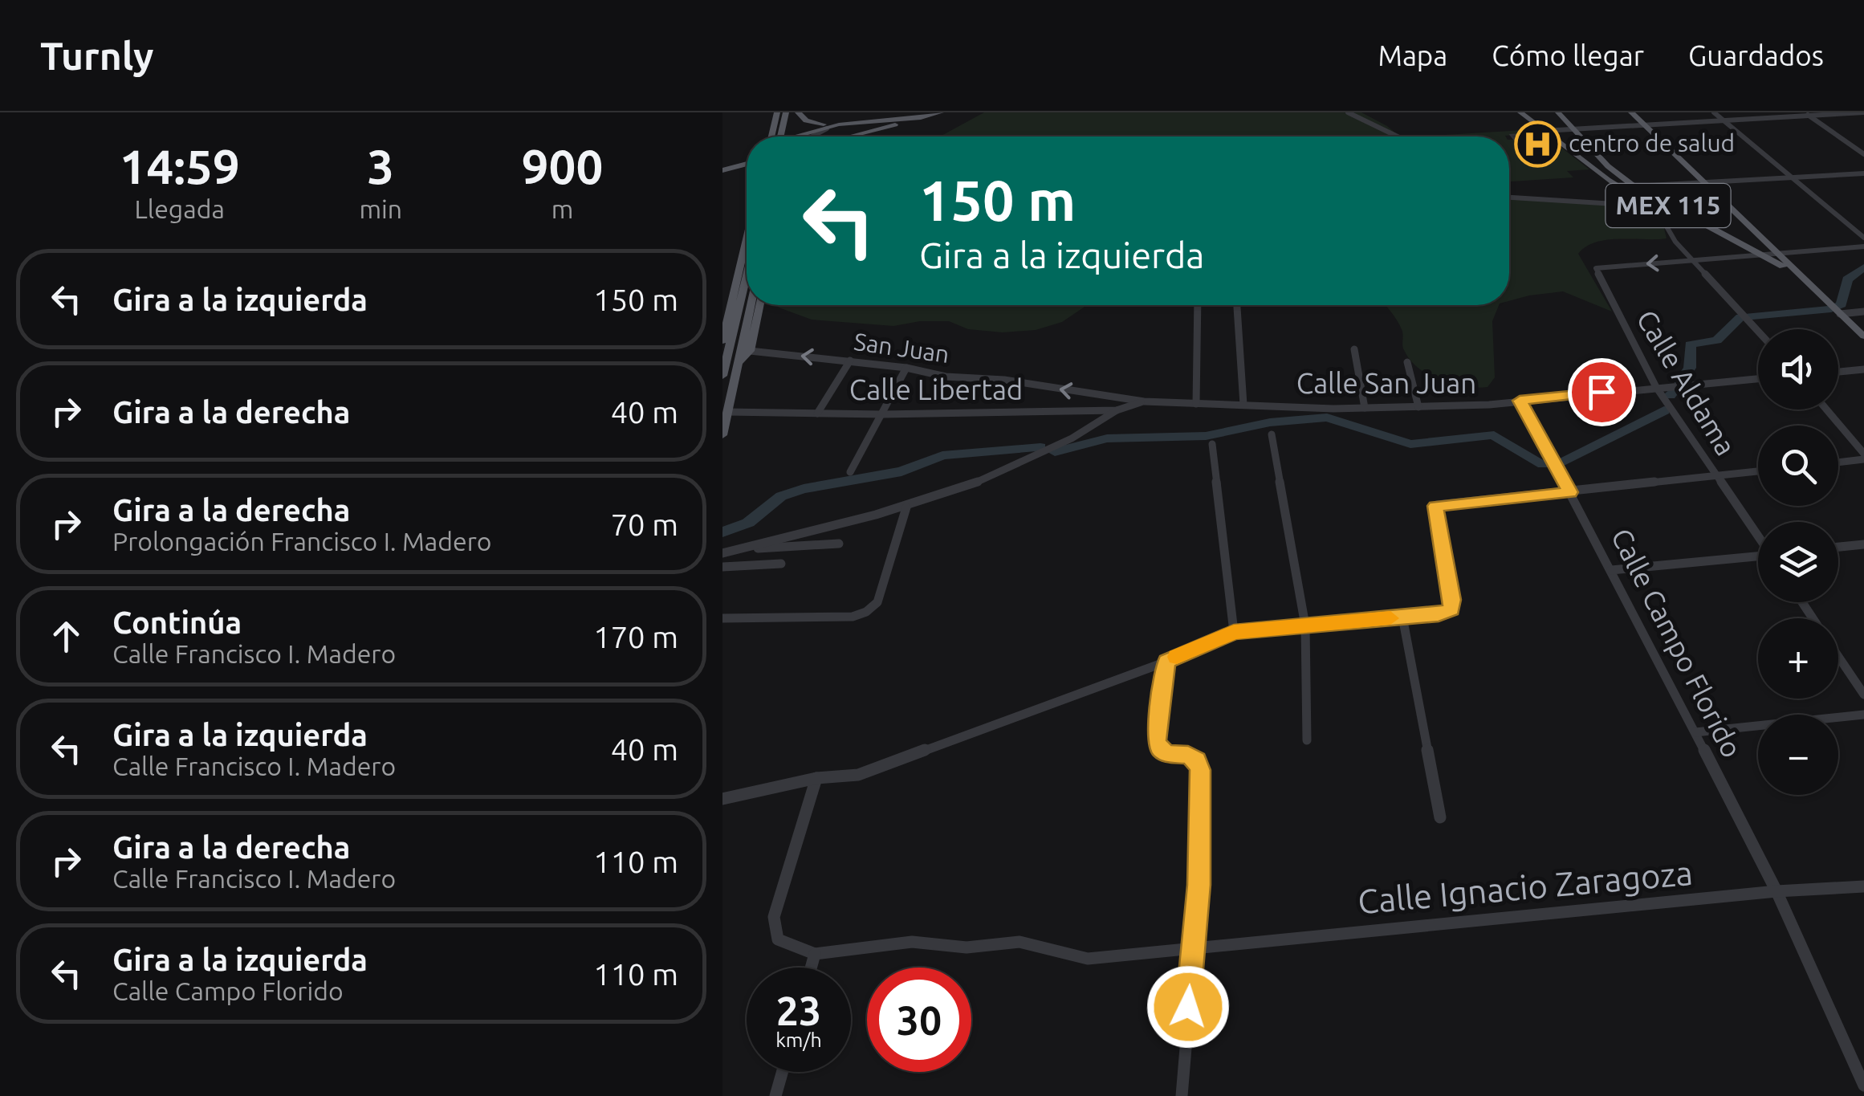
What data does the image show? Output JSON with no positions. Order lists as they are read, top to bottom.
{
  "streets": {
    "main road": ["MEX 115"],
    "street": [
      "San Juan",
      "Calle Aldama",
      "Calle San Juan",
      "Calle Libertad",
      "Calle Campo Florido",
      "Calle Ignacio Zaragoza"
    ]
  },
  "crossings": [
    ["San Juan", "Calle San Juan"],
    ["San Juan", "Calle Libertad"],
    ["Calle Aldama", "Calle San Juan"],
    ["Calle San Juan", "Calle Libertad"],
    ["Calle San Juan", "Calle Campo Florido"],
    ["Calle Campo Florido", "Calle Ignacio Zaragoza"]
  ],
  "one_way": ["San Juan"],
  "places": {
    "hospital": ["centro de salud"]
  },
  "page": {
    "header": "Turnly",
    "nav": ["Mapa", "Cómo llegar", "Guardados"],
    "eta": [
      "14:59",
      "Llegada",
      "3",
      "min",
      "900",
      "m"
    ],
    "turn": ["150 m", "Gira a la izquierda"],
    "list": [
      {
        "name": "Gira a la izquierda",
        "value": "150 m"
      },
      {
        "name": "Gira a la derecha",
        "value": "40 m"
      },
      {
        "name": "Gira a la derecha",
        "note": "Prolongación Francisco I. Madero",
        "value": "70 m"
      },
      {
        "name": "Continúa",
        "note": "Calle Francisco I. Madero",
        "value": "170 m"
      },
      {
        "name": "Gira a la izquierda",
        "note": "Calle Francisco I. Madero",
        "value": "40 m"
      },
      {
        "name": "Gira a la derecha",
        "note": "Calle Francisco I. Madero",
        "value": "110 m"
      },
      {
        "name": "Gira a la izquierda",
        "note": "Calle Campo Florido",
        "value": "110 m"
      }
    ],
    "map_buttons": ["+", "−"],
    "speed": "23 km/h",
    "limit": "30"
  }
}
